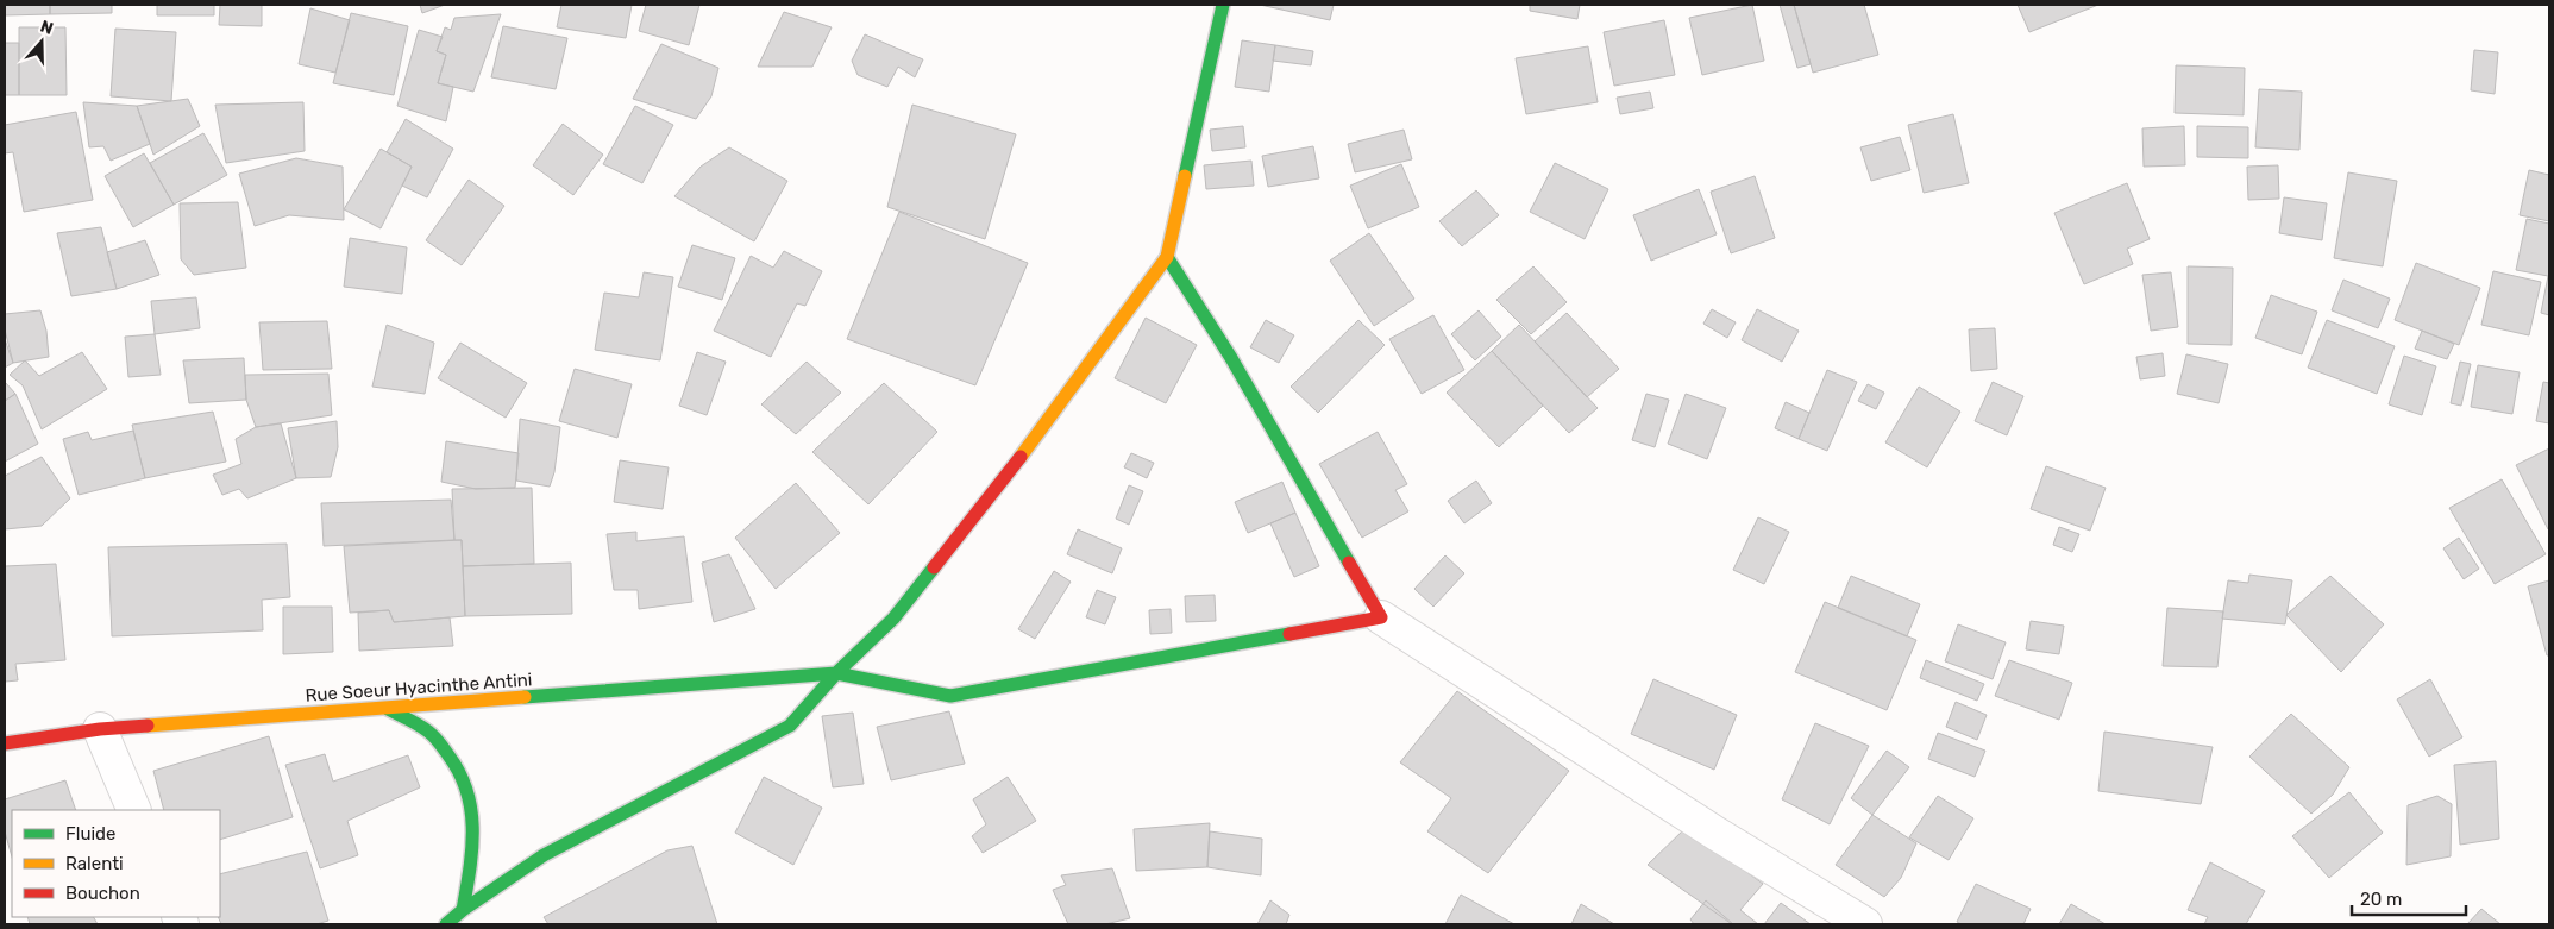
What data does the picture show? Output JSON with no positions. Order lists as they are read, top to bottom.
{
  "streets": {
    "main road": ["Rue Soeur Hyacinthe Antini"]
  },
  "legend": ["Fluide", "Ralenti", "Bouchon"],
  "scale_bar": "20 m",
  "north": "top"
}
